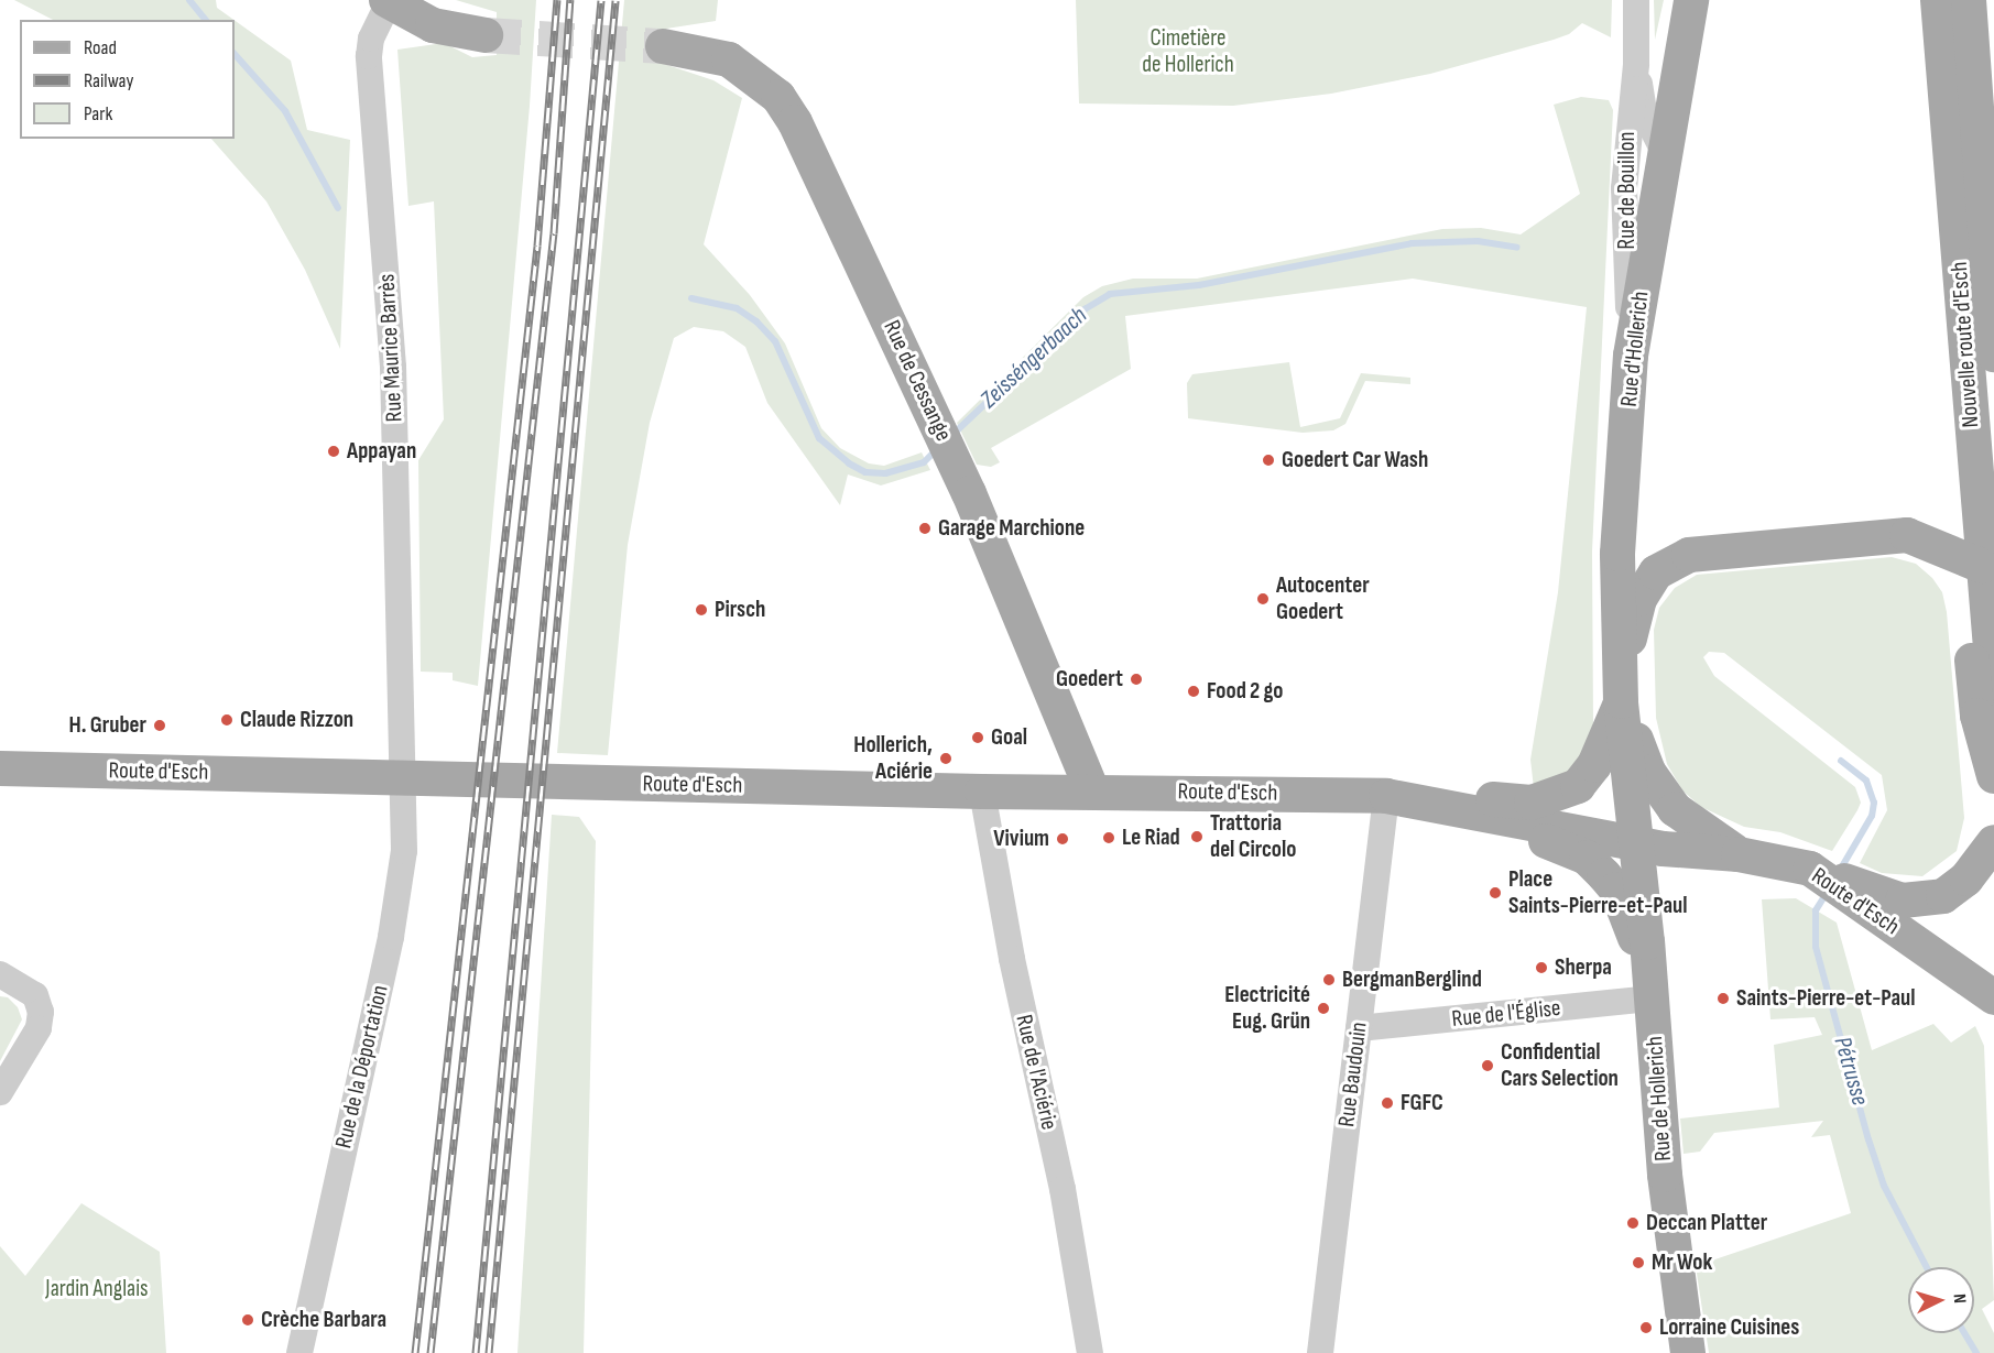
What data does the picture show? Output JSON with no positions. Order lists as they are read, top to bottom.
{
  "streets": {
    "main road": [
      "Nouvelle route d'Esch",
      "Rue d'Hollerich",
      "Rue de Cessange",
      "Route d'Esch",
      "Rue de Hollerich"
    ],
    "street": [
      "Rue de Bouillon",
      "Rue Maurice Barrès",
      "Rue de l'Église",
      "Rue de la Déportation",
      "Rue de l'Aciérie",
      "Rue Baudouin"
    ]
  },
  "crossings": [
    ["Rue de Bouillon", "Rue d'Hollerich"],
    ["Rue Maurice Barrès", "Route d'Esch"],
    ["Rue Maurice Barrès", "Rue de la Déportation"],
    ["Rue de Cessange", "Route d'Esch"],
    ["Route d'Esch", "Rue de l'Église"],
    ["Route d'Esch", "Rue de la Déportation"],
    ["Route d'Esch", "Rue de l'Aciérie"],
    ["Route d'Esch", "Rue Baudouin"],
    ["Route d'Esch", "Rue de Hollerich"],
    ["Rue de l'Église", "Rue Baudouin"],
    ["Rue de l'Église", "Rue de Hollerich"]
  ],
  "water": ["Zeisséngerbaach", "Pétrusse"],
  "parks": ["Cimetière de Hollerich", "Jardin Anglais"],
  "places": [
    "Appayan",
    "Goedert Car Wash",
    "Garage Marchione",
    "Autocenter Goedert",
    "Pirsch",
    "Goedert",
    "Food 2 go",
    "Claude Rizzon",
    "H. Gruber",
    "Goal",
    "Hollerich, Aciérie",
    "Trattoria del Circolo",
    "Le Riad",
    "Vivium",
    "Place Saints-Pierre-et-Paul",
    "Sherpa",
    "BergmanBerglind",
    "Saints-Pierre-et-Paul",
    "Electricité Eug. Grün",
    "Confidential Cars Selection",
    "FGFC",
    "Deccan Platter",
    "Mr Wok",
    "Crèche Barbara",
    "Lorraine Cuisines"
  ],
  "legend": ["Road", "Railway", "Park"],
  "north": "right"
}
